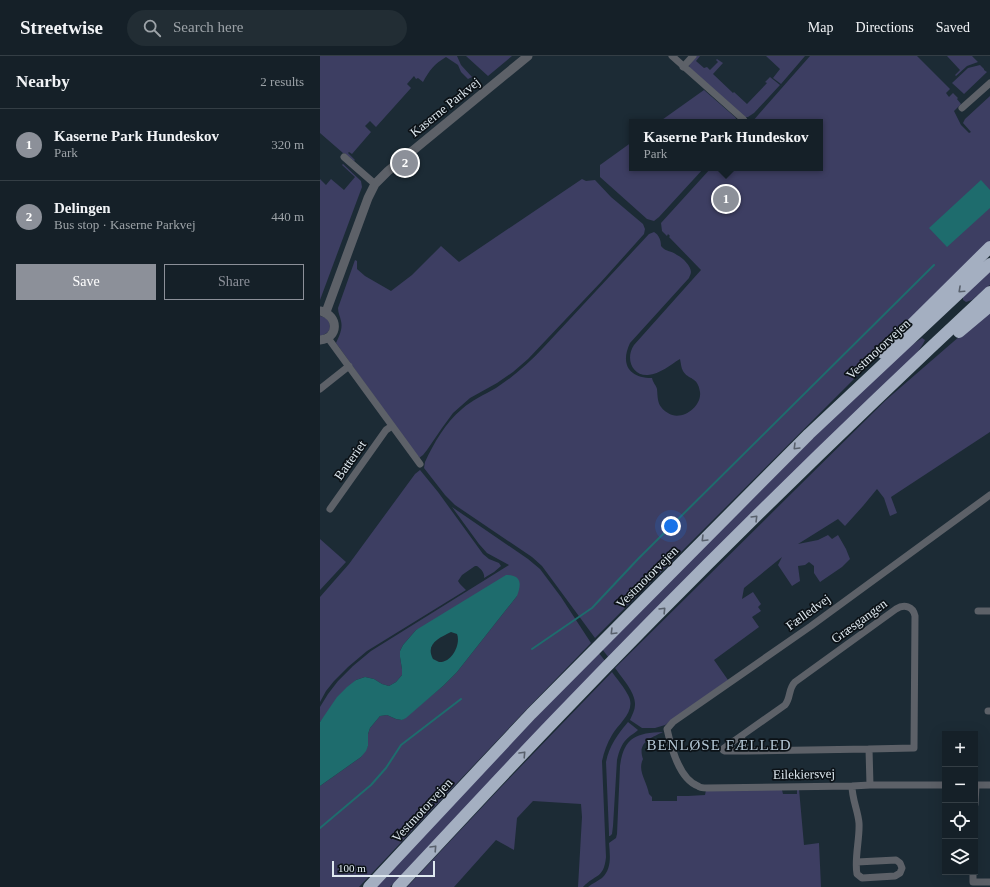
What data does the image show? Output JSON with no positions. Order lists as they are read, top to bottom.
{
  "streets": {
    "highway": ["Vestmotorvejen"],
    "street": [
      "Kaserne Parkvej",
      "Batteriet",
      "Fælledvej",
      "Græsgangen",
      "Eilekiersvej"
    ]
  },
  "crossings": [
    ["Fælledvej", "Eilekiersvej"]
  ],
  "districts": ["BENLØSE FÆLLED"],
  "scale_bar": "100 m",
  "page": {
    "header": "Streetwise",
    "search": "Search here",
    "nav": ["Map", "Directions", "Saved"],
    "heading": ["Nearby", "2 results"],
    "list": [
      {
        "mark": "1",
        "name": "Kaserne Park Hundeskov",
        "note": "Park",
        "value": "320 m"
      },
      {
        "mark": "2",
        "name": "Delingen",
        "note": "Bus stop · Kaserne Parkvej",
        "value": "440 m"
      }
    ],
    "popup": ["Kaserne Park Hundeskov", "Park"],
    "pins": ["2", "1"],
    "buttons": ["Save", "Share"],
    "map_buttons": ["+", "−"],
    "scale": "100 m"
  }
}
